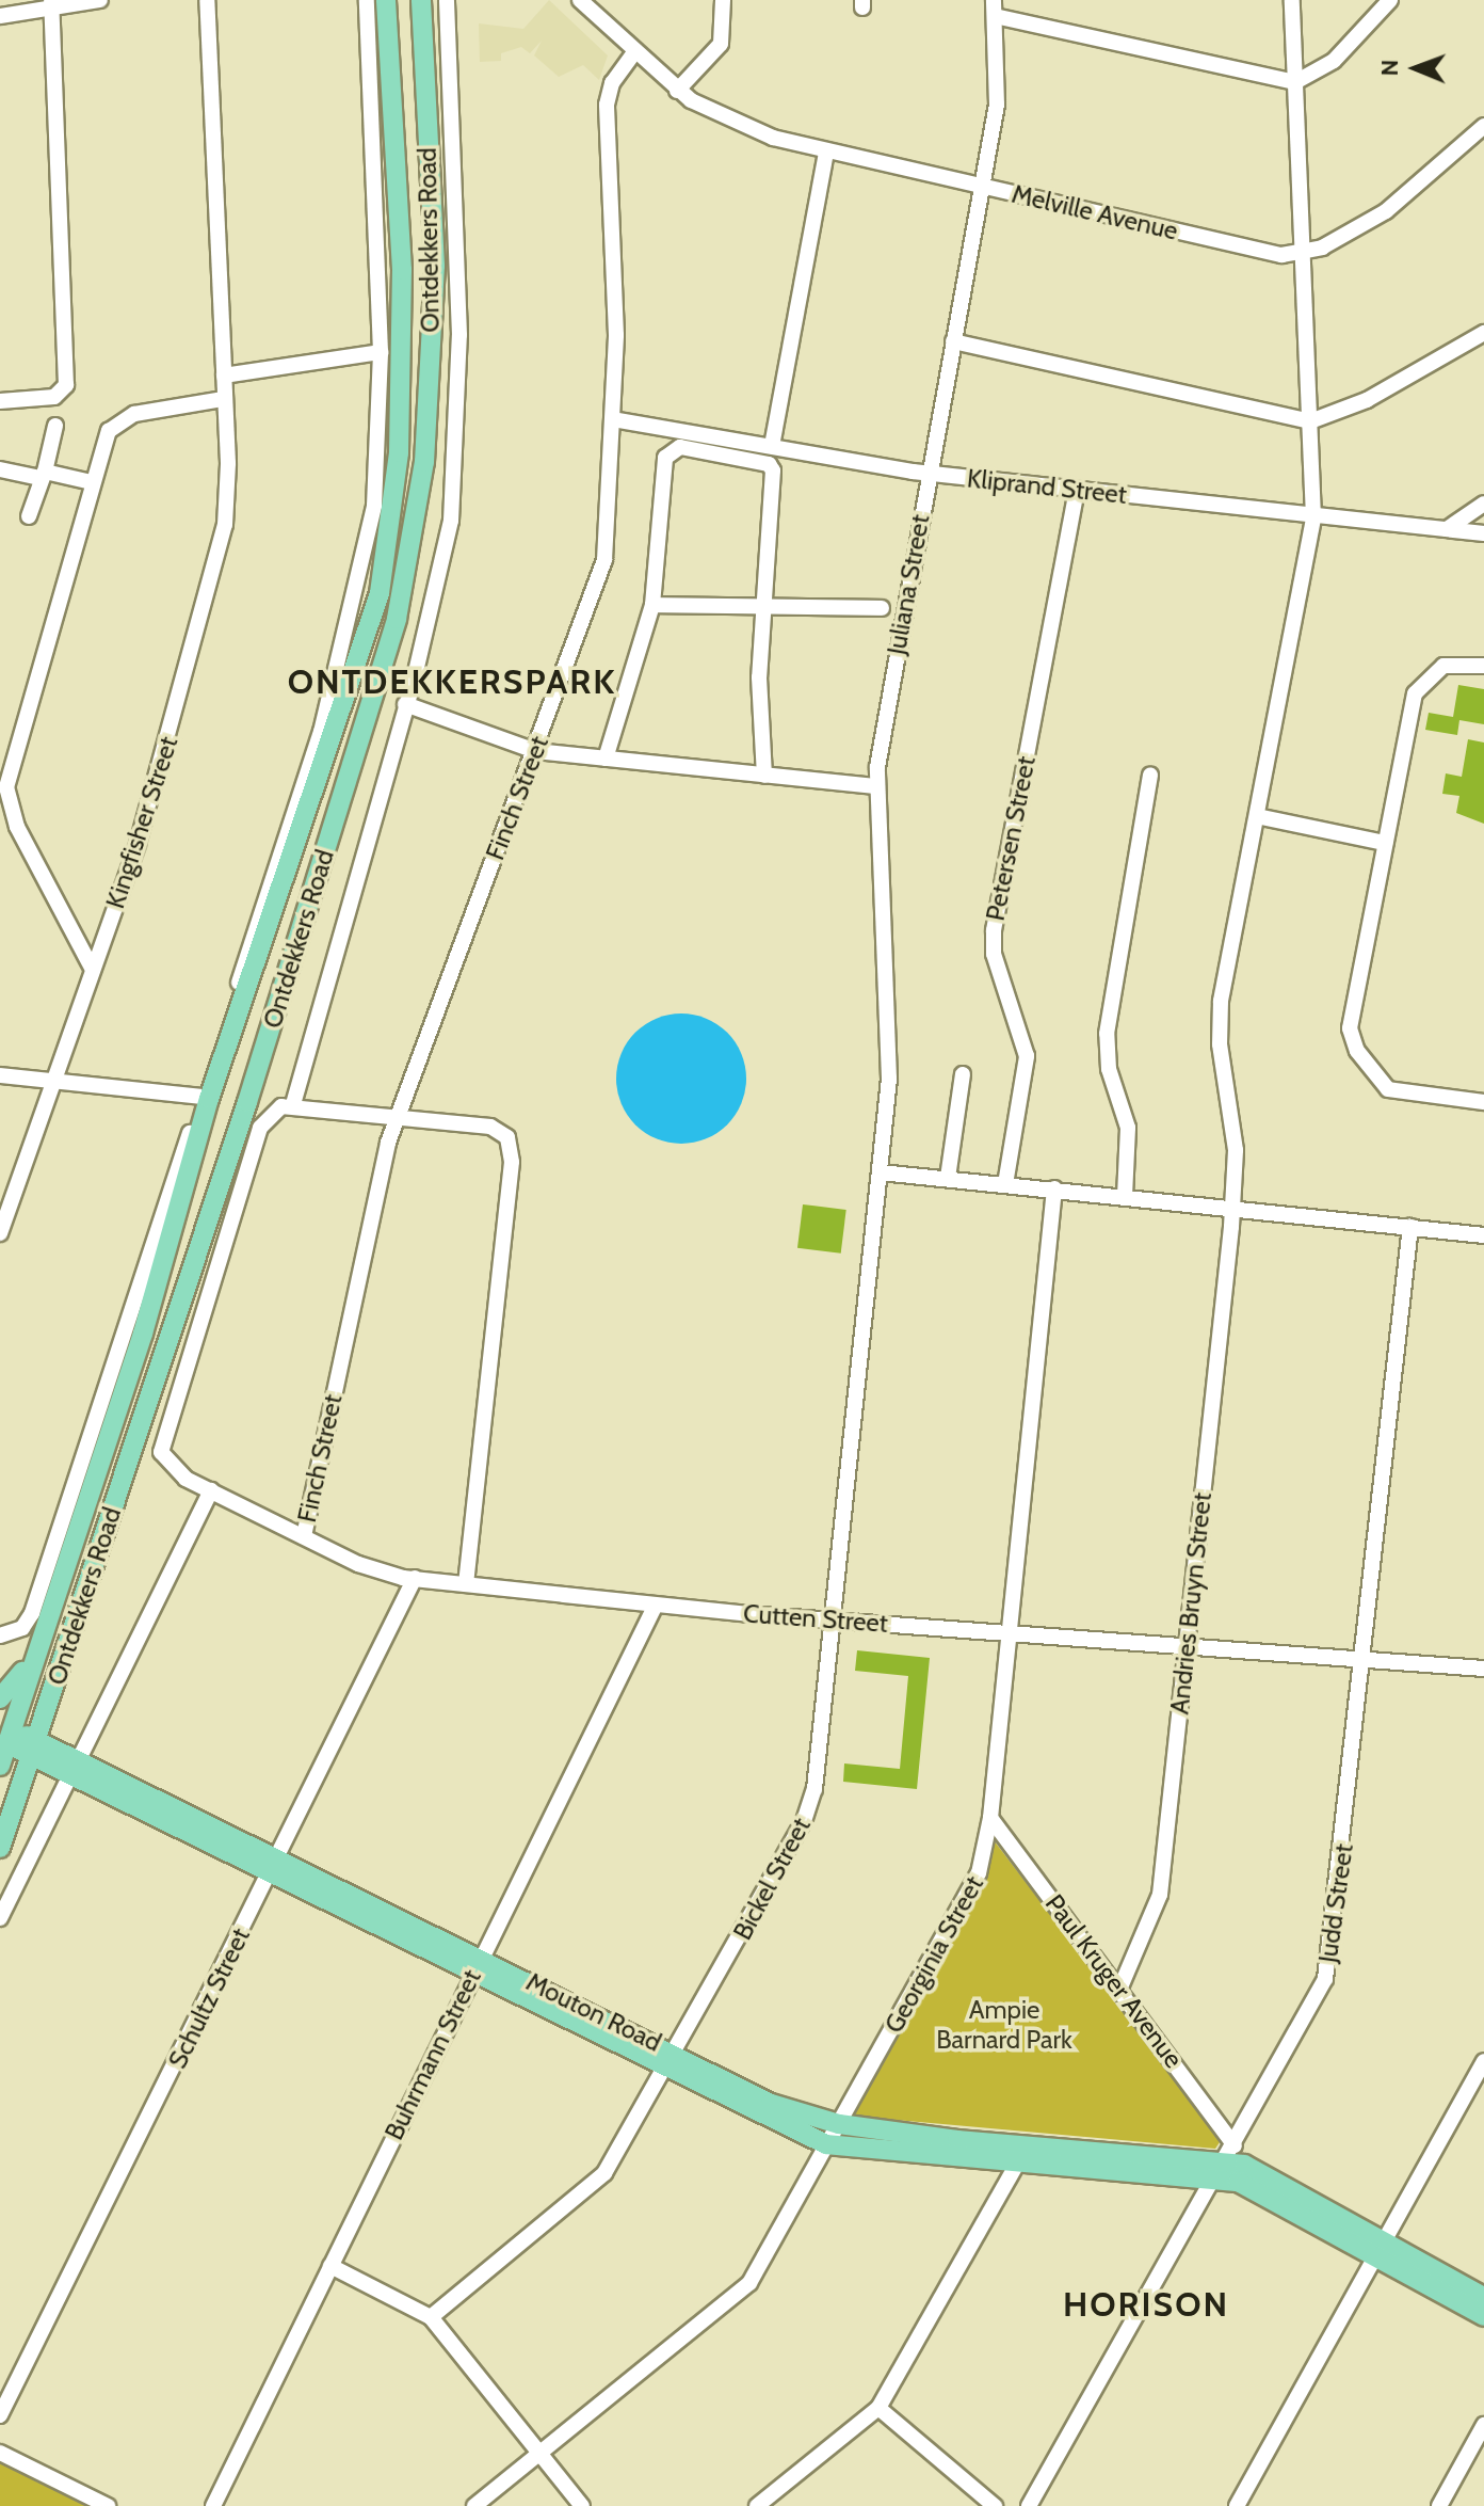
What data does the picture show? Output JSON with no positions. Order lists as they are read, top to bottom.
{
  "streets": {
    "main road": ["Ontdekkers Road", "Paul Kruger Avenue", "Mouton Road"],
    "street": [
      "Melville Avenue",
      "Kliprand Street",
      "Juliana Street",
      "Finch Street",
      "Kingfisher Street",
      "Petersen Street",
      "Andries Bruyn Street",
      "Cutten Street",
      "Bickel Street",
      "Judd Street",
      "Georginia Street",
      "Schultz Street",
      "Buhrmann Street"
    ]
  },
  "crossings": [
    ["Melville Avenue", "Juliana Street"],
    ["Melville Avenue", "Finch Street"],
    ["Melville Avenue", "Andries Bruyn Street"],
    ["Ontdekkers Road", "Cutten Street"],
    ["Ontdekkers Road", "Mouton Road"],
    ["Kliprand Street", "Juliana Street"],
    ["Kliprand Street", "Finch Street"],
    ["Kliprand Street", "Petersen Street"],
    ["Kliprand Street", "Andries Bruyn Street"],
    ["Juliana Street", "Bickel Street"],
    ["Finch Street", "Cutten Street"],
    ["Andries Bruyn Street", "Cutten Street"],
    ["Andries Bruyn Street", "Paul Kruger Avenue"],
    ["Cutten Street", "Bickel Street"],
    ["Cutten Street", "Judd Street"],
    ["Cutten Street", "Georginia Street"],
    ["Cutten Street", "Schultz Street"],
    ["Cutten Street", "Buhrmann Street"],
    ["Bickel Street", "Mouton Road"],
    ["Judd Street", "Paul Kruger Avenue"],
    ["Judd Street", "Mouton Road"],
    ["Georginia Street", "Paul Kruger Avenue"],
    ["Georginia Street", "Mouton Road"],
    ["Paul Kruger Avenue", "Mouton Road"],
    ["Schultz Street", "Mouton Road"],
    ["Mouton Road", "Buhrmann Street"]
  ],
  "districts": ["ONTDEKKERSPARK", "HORISON"],
  "parks": ["Ampie Barnard Park"],
  "north": "left"
}
